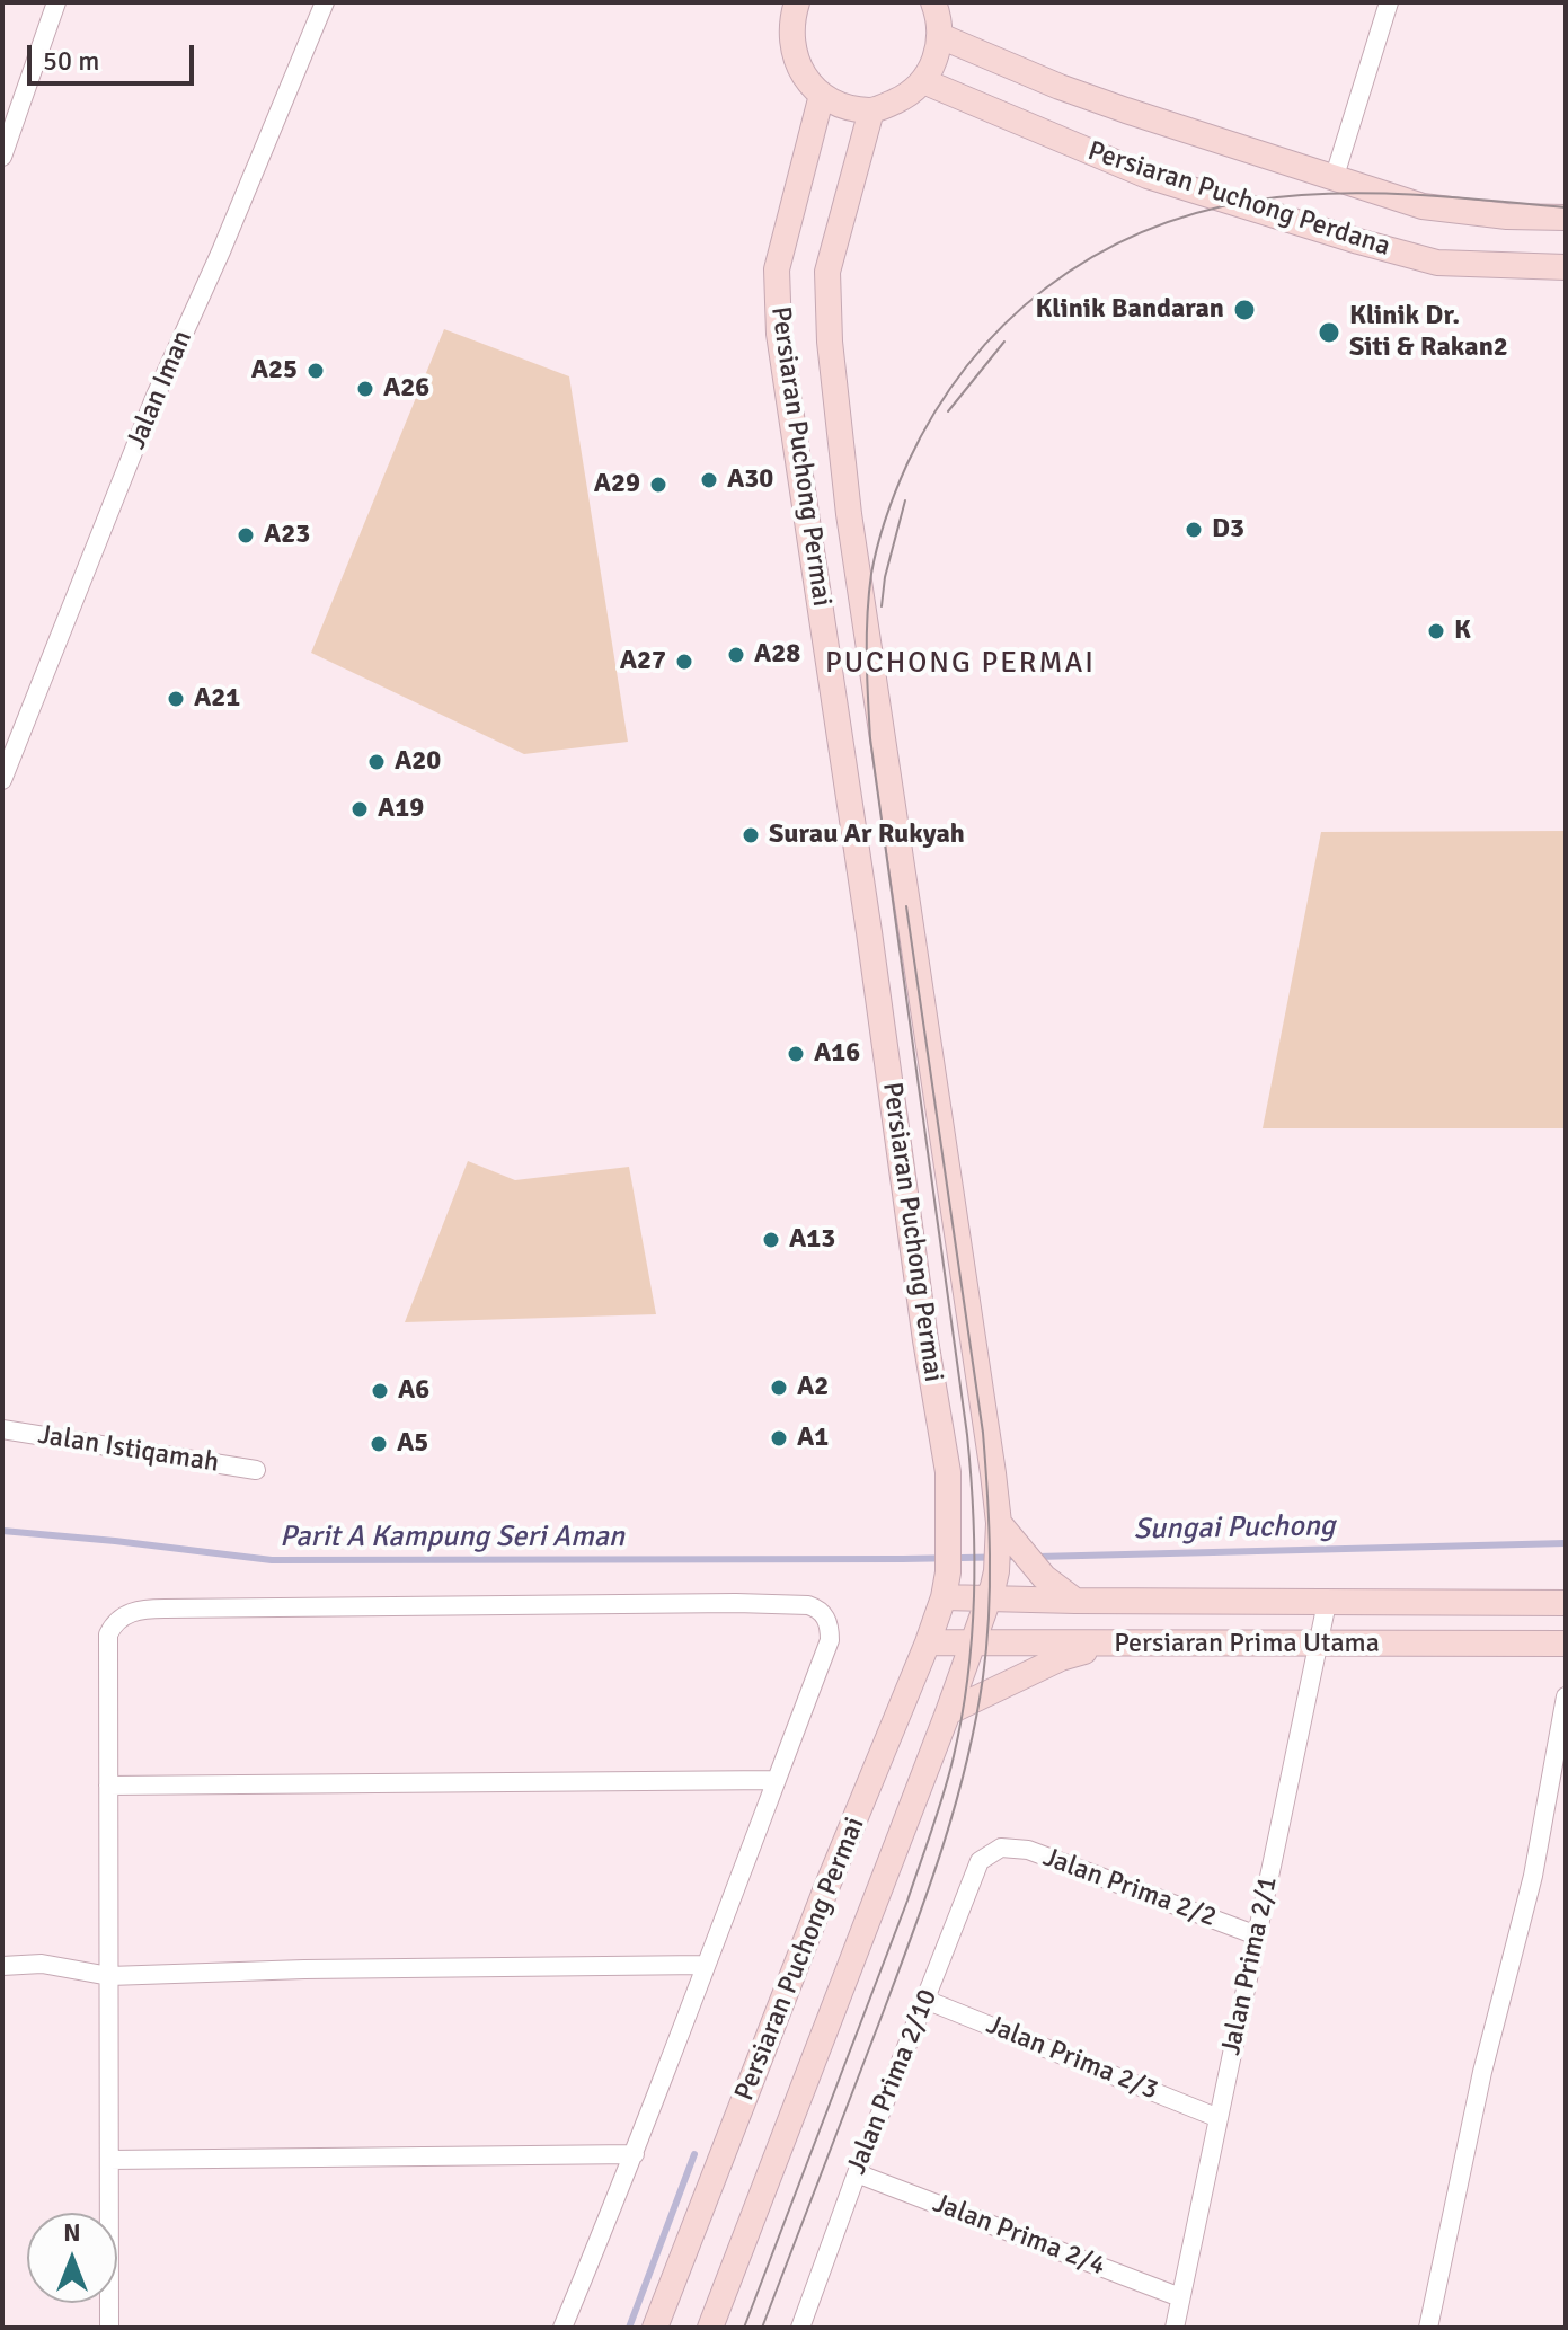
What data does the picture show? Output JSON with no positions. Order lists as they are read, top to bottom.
{
  "streets": {
    "main road": ["Persiaran Puchong Perdana", "Persiaran Puchong Permai", "Persiaran Prima Utama"],
    "street": [
      "Jalan Iman",
      "Jalan Istiqamah",
      "Jalan Prima 2/2",
      "Jalan Prima 2/1",
      "Jalan Prima 2/3",
      "Jalan Prima 2/10",
      "Jalan Prima 2/4"
    ]
  },
  "crossings": [
    ["Persiaran Puchong Permai", "Persiaran Prima Utama"],
    ["Persiaran Prima Utama", "Jalan Prima 2/1"],
    ["Jalan Prima 2/2", "Jalan Prima 2/1"],
    ["Jalan Prima 2/2", "Jalan Prima 2/10"],
    ["Jalan Prima 2/1", "Jalan Prima 2/3"],
    ["Jalan Prima 2/1", "Jalan Prima 2/4"],
    ["Jalan Prima 2/3", "Jalan Prima 2/10"],
    ["Jalan Prima 2/10", "Jalan Prima 2/4"]
  ],
  "districts": ["PUCHONG PERMAI"],
  "water": ["Sungai Puchong", "Parit A Kampung Seri Aman"],
  "places": [
    "Klinik Bandaran",
    "Klinik Dr. Siti & Rakan2",
    "A25",
    "A26",
    "A30",
    "A29",
    "D3",
    "A23",
    "K",
    "A28",
    "A27",
    "A21",
    "A20",
    "A19",
    "Surau Ar Rukyah",
    "A16",
    "A13",
    "A2",
    "A6",
    "A1",
    "A5"
  ],
  "scale_bar": "50 m",
  "north": "top"
}
